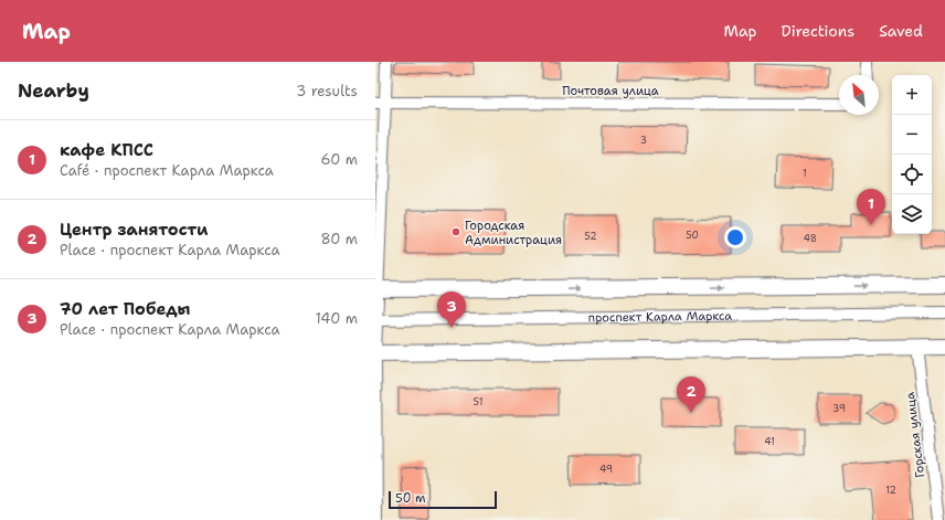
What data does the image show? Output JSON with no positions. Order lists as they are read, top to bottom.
{
  "streets": {
    "street": ["Почтовая улица", "проспект Карла Маркса", "Горская улица"]
  },
  "places": ["Городская Администрация"],
  "house_numbers": [
    "3",
    "1",
    "50",
    "52",
    "48",
    "51",
    "39",
    "41",
    "49",
    "12"
  ],
  "scale_bar": "50 m",
  "north": "top left",
  "page": {
    "header": "Map",
    "nav": ["Map", "Directions", "Saved"],
    "heading": ["Nearby", "3 results"],
    "map_buttons": ["+", "−"],
    "list": [
      {
        "mark": "1",
        "name": "кафе КПСС",
        "note": "Café · проспект Карла Маркса",
        "value": "60 m"
      },
      {
        "mark": "2",
        "name": "Центр занятости",
        "note": "Place · проспект Карла Маркса",
        "value": "80 m"
      },
      {
        "mark": "3",
        "name": "70 лет Победы",
        "note": "Place · проспект Карла Маркса",
        "value": "140 m"
      }
    ],
    "pins": ["1", "3", "2"],
    "scale": "50 m"
  }
}
